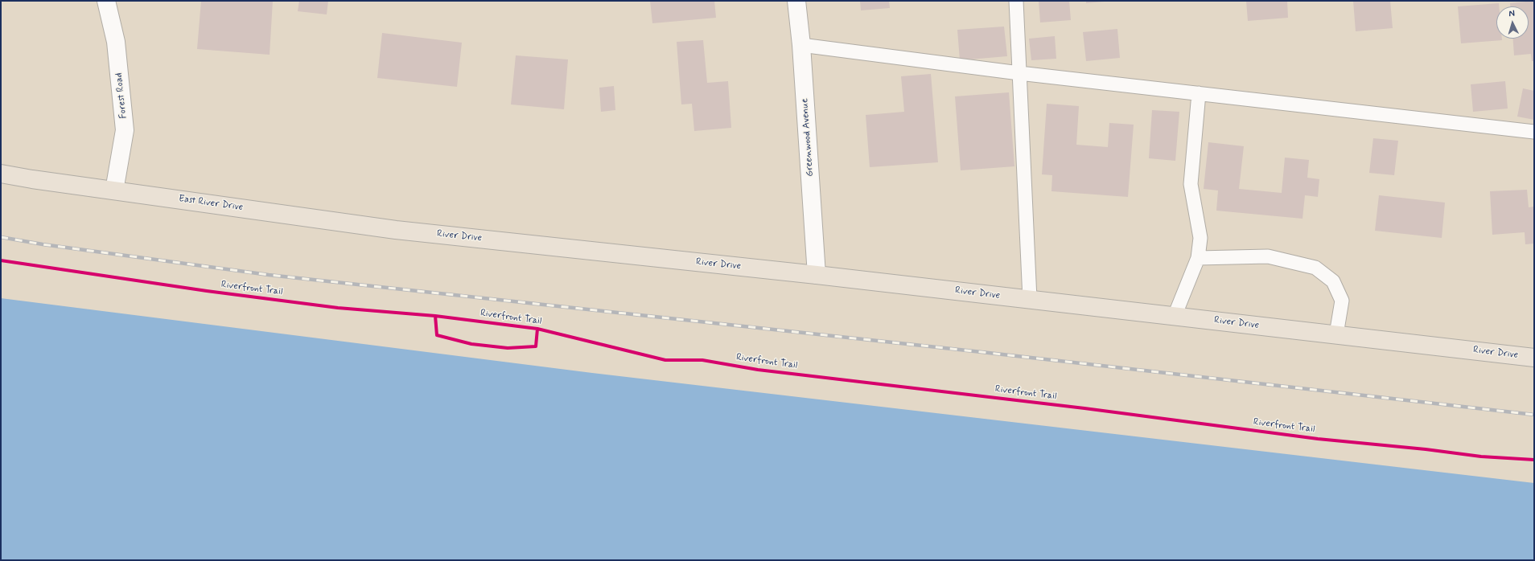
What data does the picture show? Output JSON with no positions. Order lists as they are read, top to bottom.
{
  "streets": {
    "main road": ["East River Drive", "River Drive"],
    "street": ["Forest Road", "Greenwood Avenue"],
    "cycle path": ["Riverfront Trail"]
  },
  "crossings": [
    ["Forest Road", "East River Drive"],
    ["Greenwood Avenue", "River Drive"],
    ["East River Drive", "River Drive"]
  ],
  "north": "top"
}
